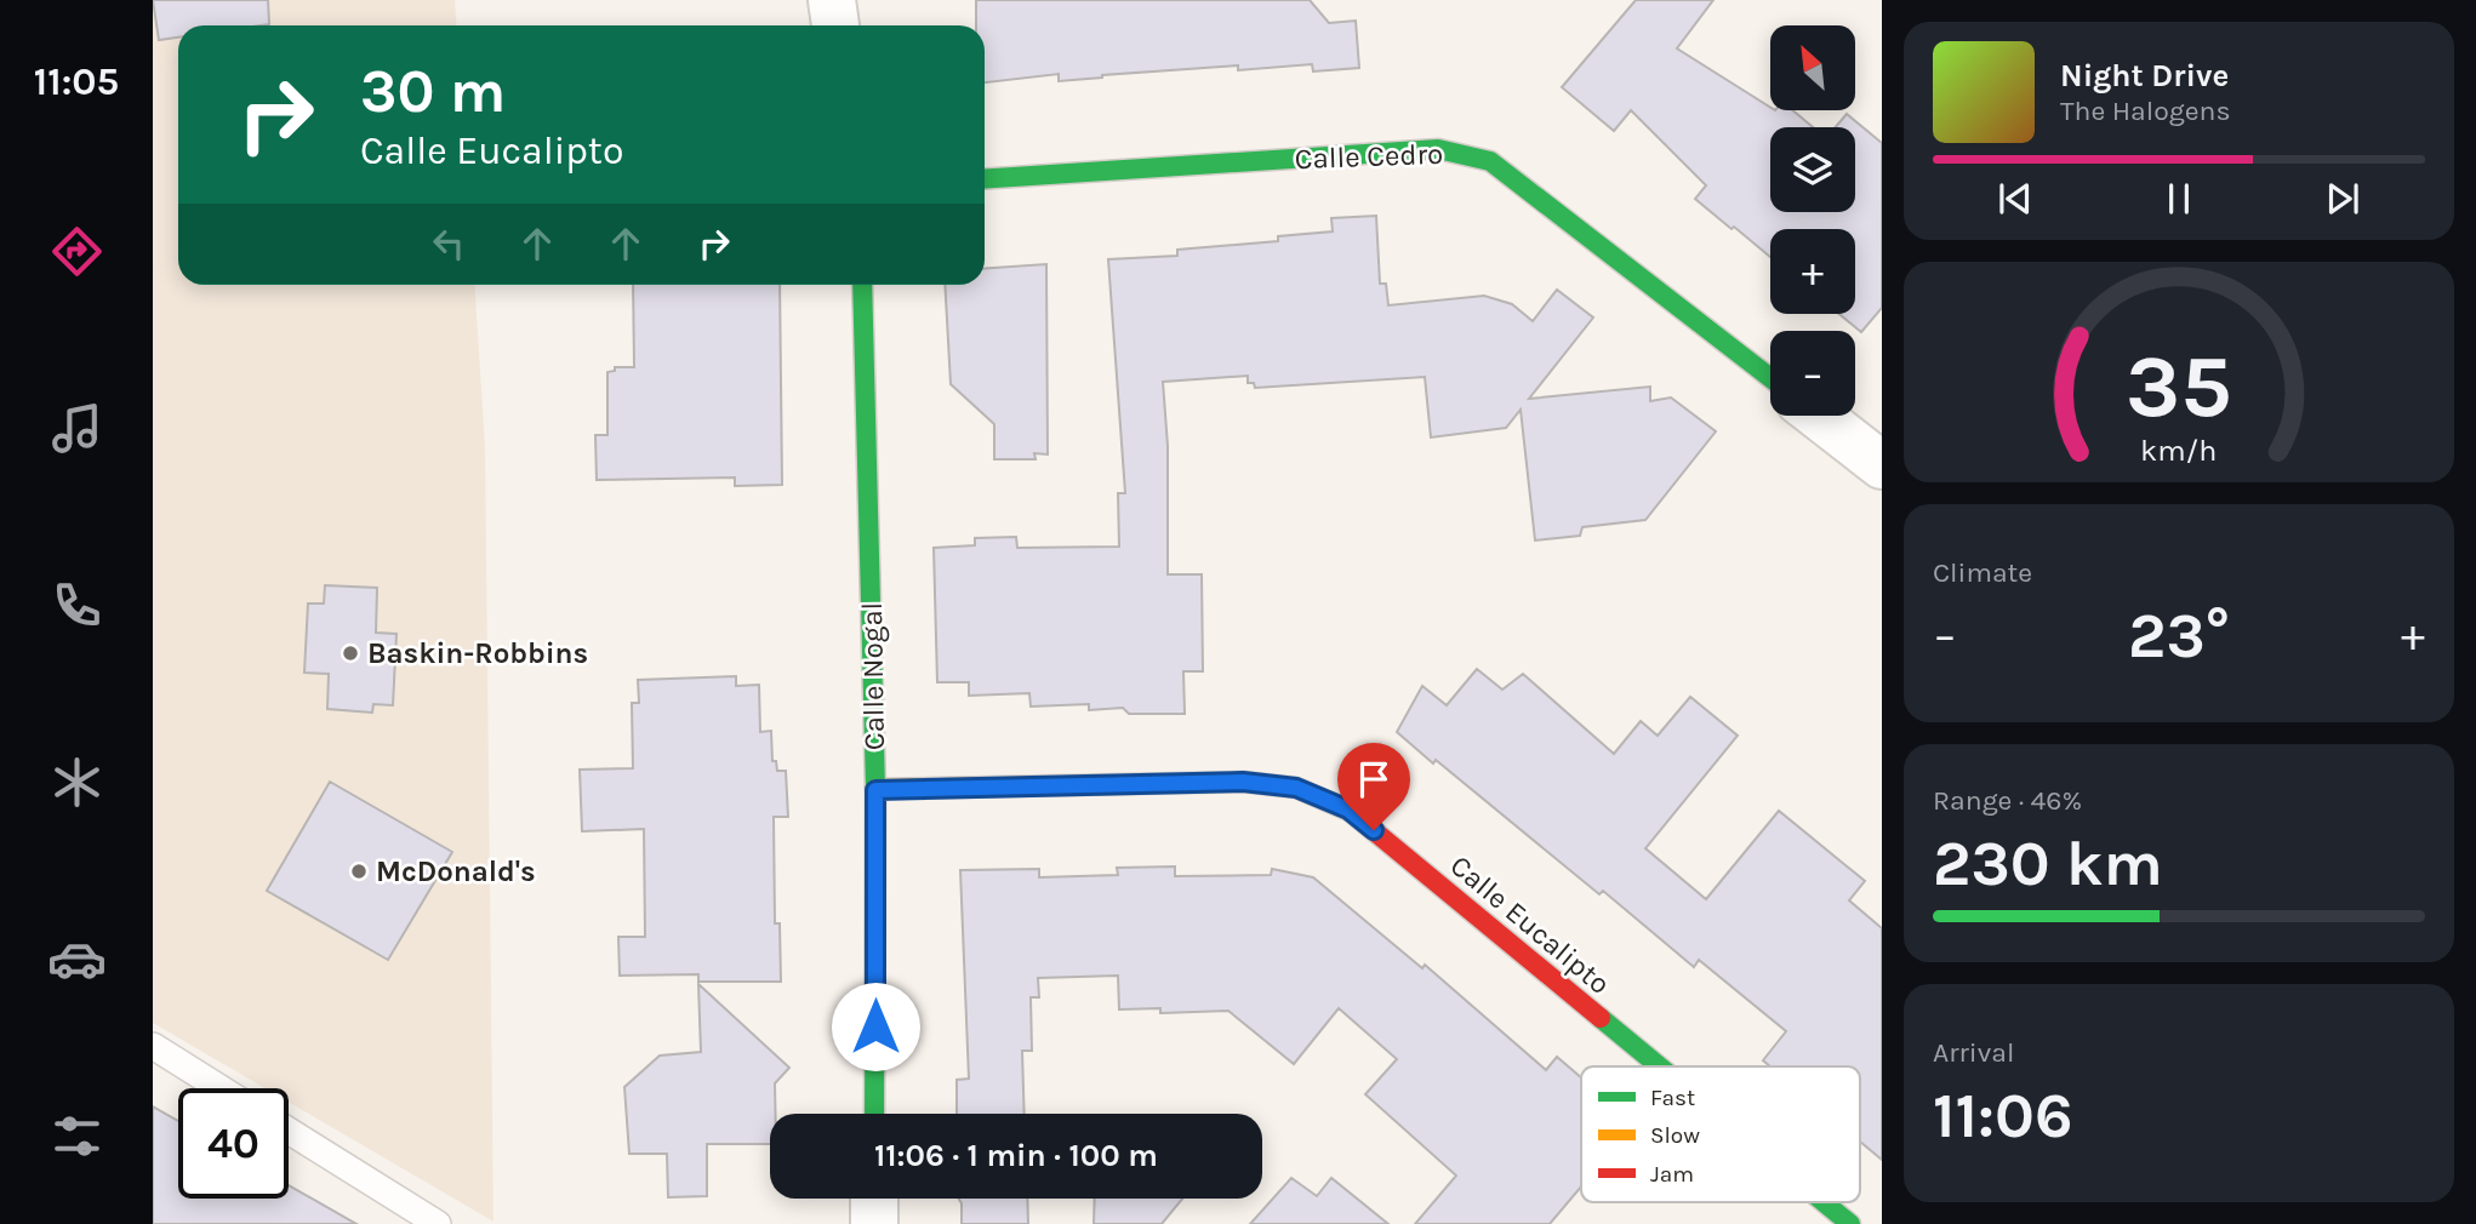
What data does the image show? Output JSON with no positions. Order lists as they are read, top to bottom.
{
  "streets": {
    "street": ["Calle Cedro", "Calle Nogal", "Calle Eucalipto"]
  },
  "crossings": [
    ["Calle Nogal", "Calle Eucalipto"]
  ],
  "places": ["Baskin-Robbins", "McDonald's"],
  "legend": ["Fast", "Slow", "Jam"],
  "north": "top left",
  "page": {
    "tabs": "11:05",
    "map_buttons": ["+", "−"],
    "turn": ["30 m", "Calle Eucalipto"],
    "song": ["Night Drive", "The Halogens"],
    "tile": [
      "Climate",
      ["Range · 46%", "230 km"],
      ["Arrival", "11:06"]
    ],
    "heat": ["−", "23°", "+"],
    "limit": "40",
    "trip": "11:06 · 1 min · 100 m",
    "gauge": ["35", "km/h"]
  }
}
